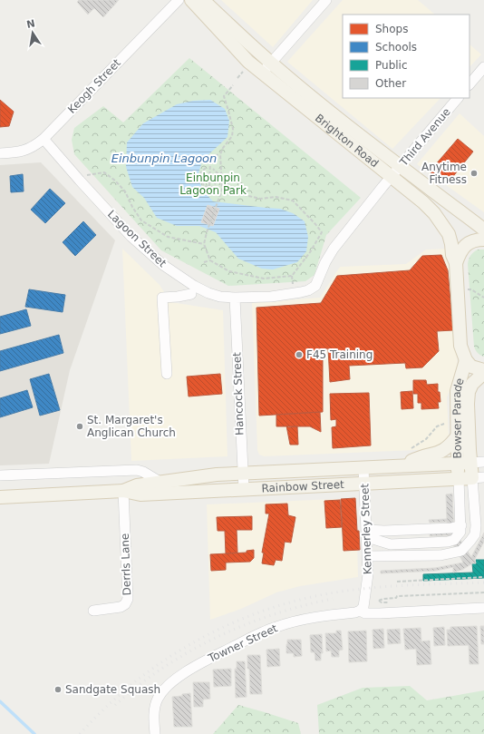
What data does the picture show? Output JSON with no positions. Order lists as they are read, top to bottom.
{
  "streets": {
    "main road": ["Brighton Road", "Bowser Parade", "Rainbow Street"],
    "street": [
      "Keogh Street",
      "Third Avenue",
      "Lagoon Street",
      "Hancock Street",
      "Kennerley Street",
      "Derrls Lane",
      "Towner Street"
    ]
  },
  "crossings": [
    ["Keogh Street", "Lagoon Street"],
    ["Third Avenue", "Brighton Road"],
    ["Third Avenue", "Lagoon Street"],
    ["Brighton Road", "Lagoon Street"],
    ["Lagoon Street", "Hancock Street"],
    ["Hancock Street", "Rainbow Street"],
    ["Bowser Parade", "Rainbow Street"],
    ["Rainbow Street", "Kennerley Street"],
    ["Rainbow Street", "Derrls Lane"],
    ["Kennerley Street", "Towner Street"]
  ],
  "water": ["Einbunpin Lagoon"],
  "parks": ["Einbunpin Lagoon Park"],
  "places": [
    "Anytime Fitness",
    "F45 Training",
    "St. Margaret's Anglican Church",
    "Sandgate Squash"
  ],
  "legend": [
    "Shops",
    "Schools",
    "Public",
    "Other"
  ],
  "north": "top"
}
